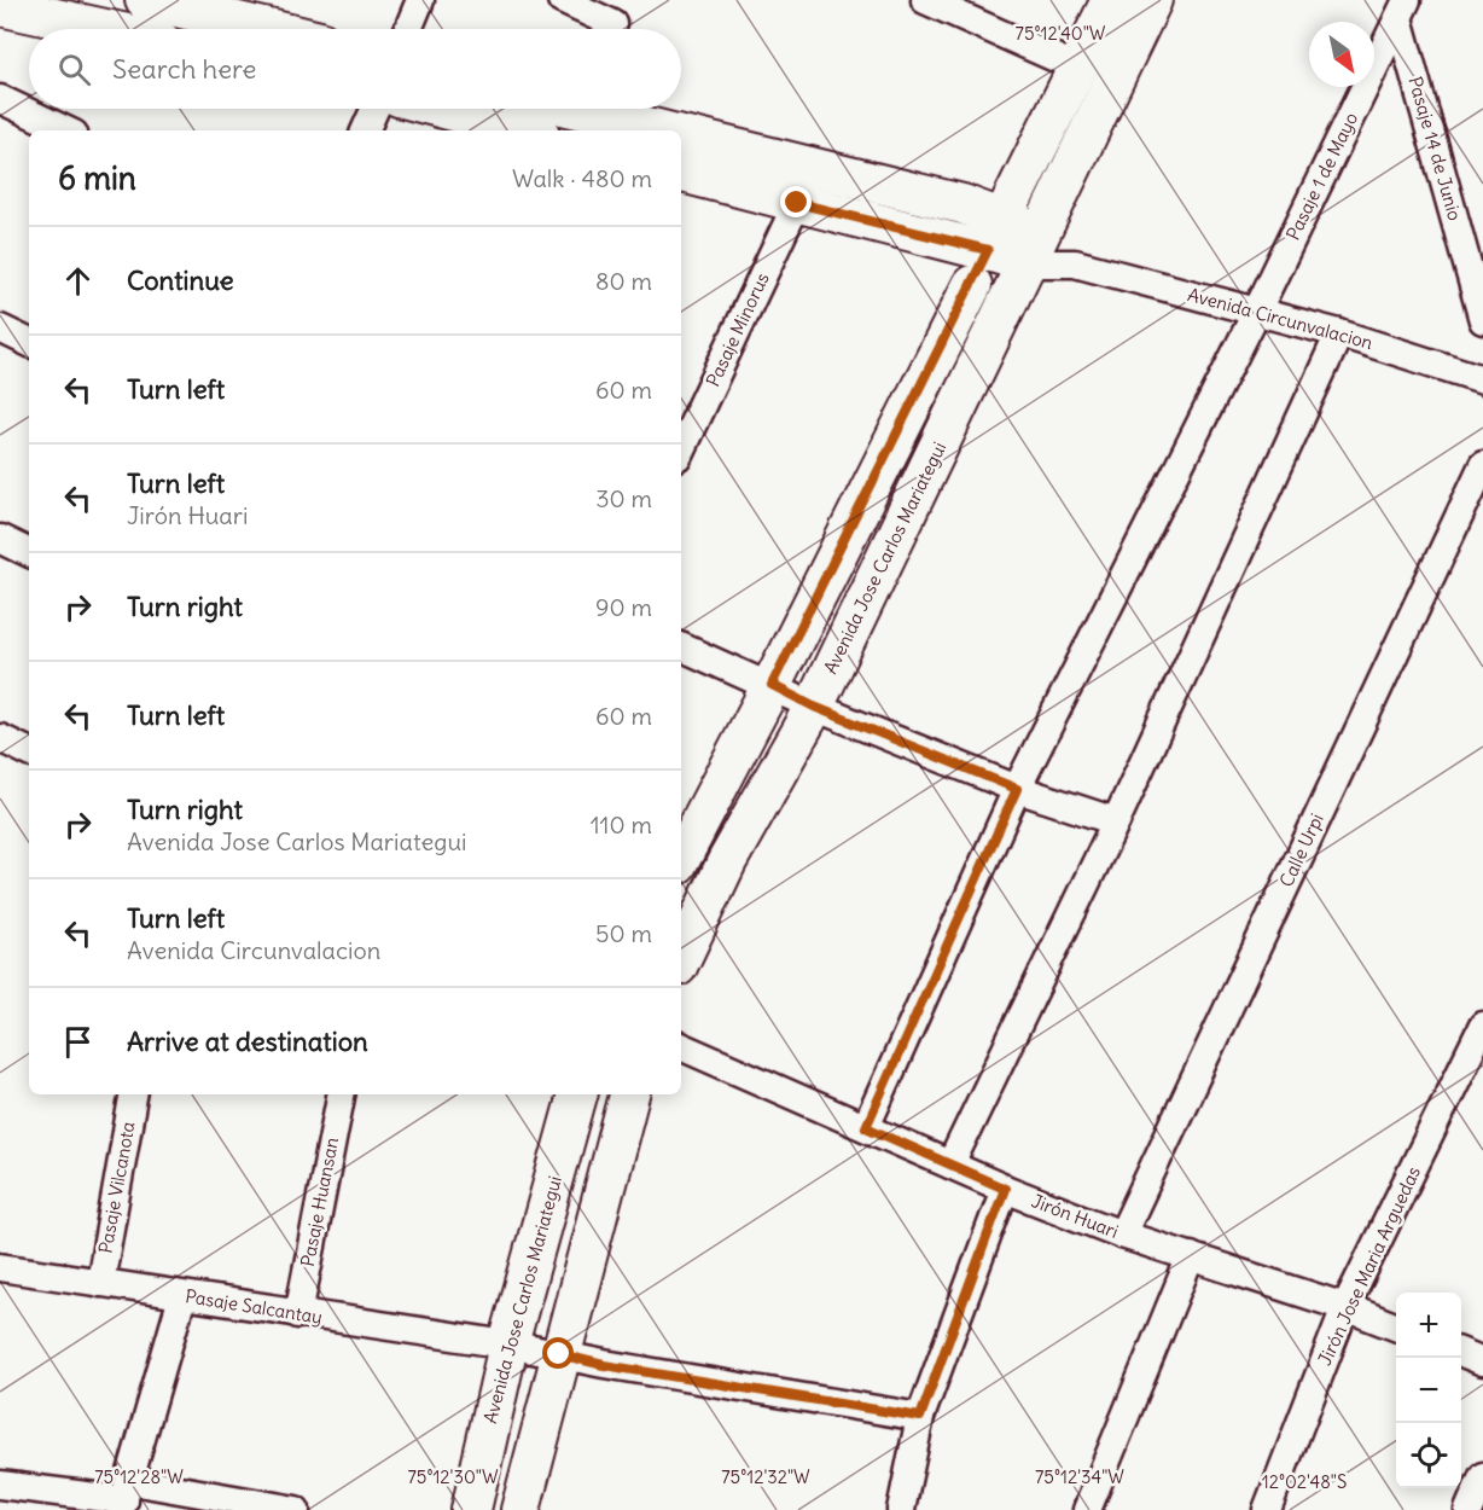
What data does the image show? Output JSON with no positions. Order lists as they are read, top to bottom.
{
  "streets": {
    "main road": ["Avenida Circunvalacion", "Avenida Jose Carlos Mariategui"],
    "street": [
      "Pasaje 14 de Junio",
      "Pasaje 1 de Mayo",
      "Pasaje Minorus",
      "Calle Urpi",
      "Pasaje Vilcanota",
      "Pasaje Huansan",
      "Jirón Huari",
      "Jirón Jose Maria Arguedas",
      "Pasaje Salcantay"
    ]
  },
  "crossings": [
    ["Pasaje 14 de Junio", "Pasaje 1 de Mayo"],
    ["Pasaje 1 de Mayo", "Avenida Circunvalacion"],
    ["Pasaje 1 de Mayo", "Jirón Huari"],
    ["Avenida Circunvalacion", "Pasaje Minorus"],
    ["Avenida Circunvalacion", "Avenida Jose Carlos Mariategui"],
    ["Avenida Jose Carlos Mariategui", "Pasaje Salcantay"],
    ["Calle Urpi", "Jirón Huari"],
    ["Pasaje Vilcanota", "Pasaje Salcantay"],
    ["Pasaje Huansan", "Pasaje Salcantay"],
    ["Jirón Huari", "Jirón Jose Maria Arguedas"]
  ],
  "north": "bottom right",
  "page": {
    "search": "Search here",
    "heading": ["6 min", "Walk · 480 m"],
    "list": [
      ["Continue", "80 m"],
      ["Turn left", "60 m"],
      ["Turn left", "Jirón Huari", "30 m"],
      ["Turn right", "90 m"],
      ["Turn left", "60 m"],
      ["Turn right", "Avenida Jose Carlos Mariategui", "110 m"],
      ["Turn left", "Avenida Circunvalacion", "50 m"],
      "Arrive at destination"
    ],
    "map_buttons": ["+", "−"]
  },
  "coordinates": [
    "75°12'40\"W",
    "75°12'28\"W",
    "75°12'30\"W",
    "75°12'32\"W",
    "75°12'34\"W",
    "12°02'48\"S"
  ]
}
